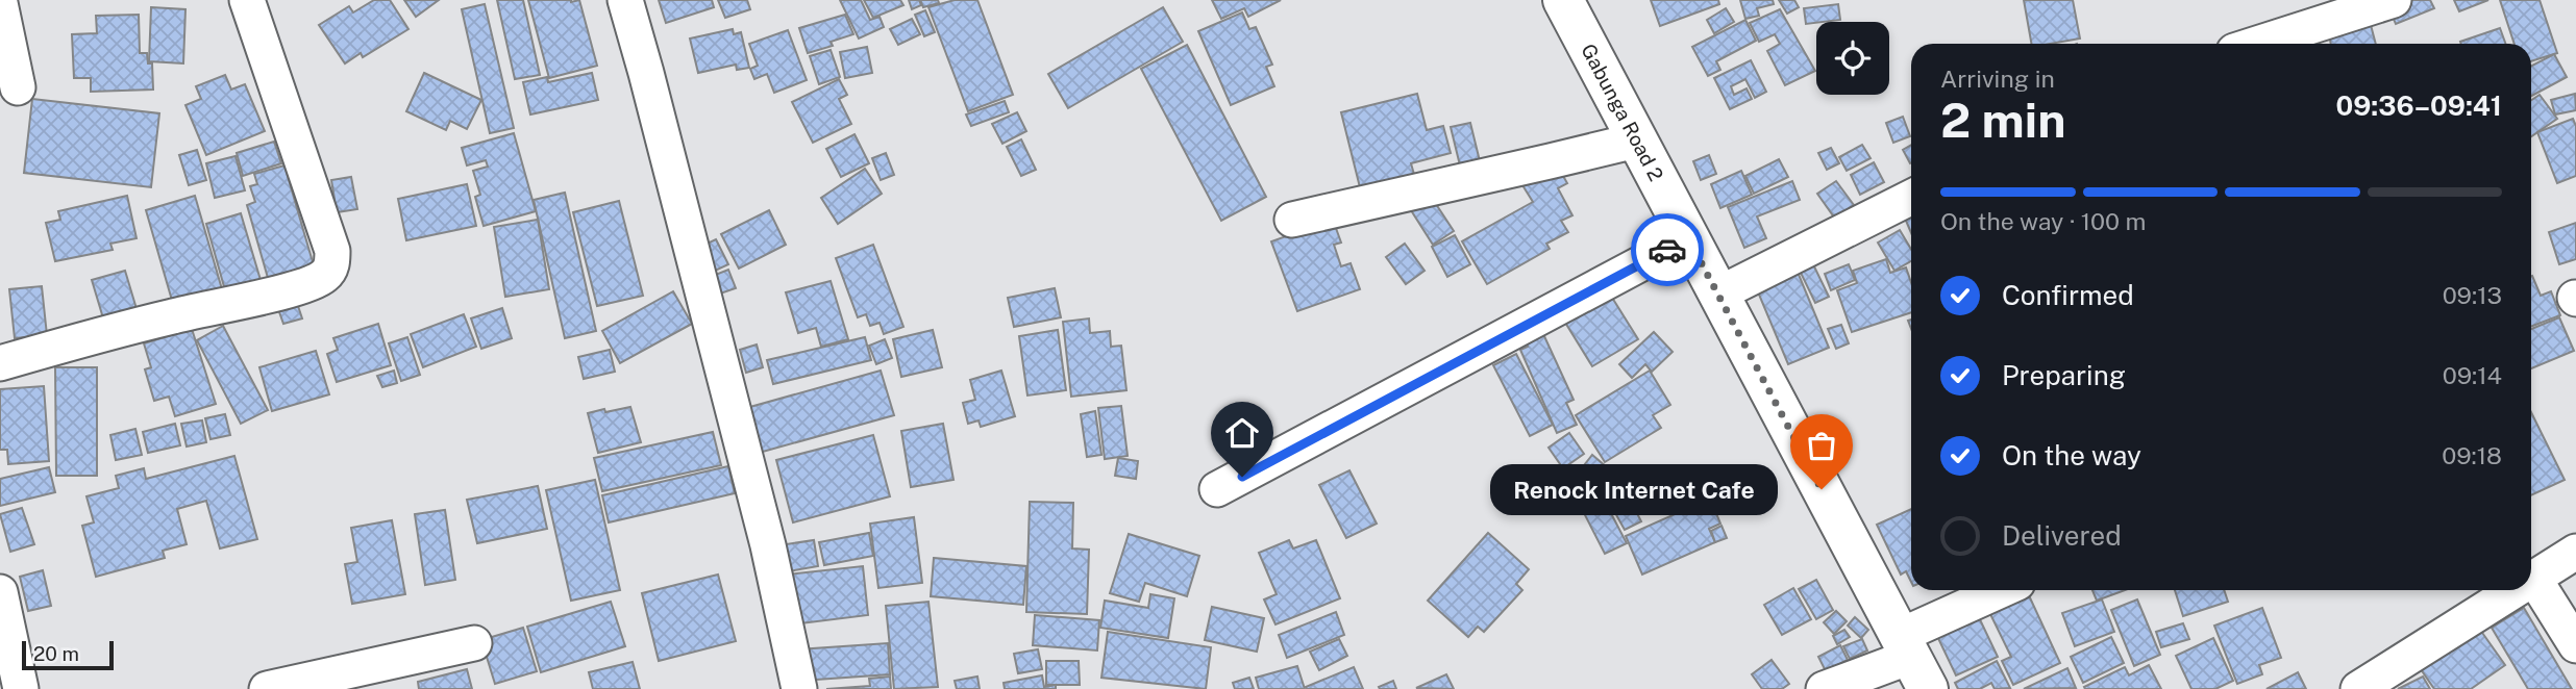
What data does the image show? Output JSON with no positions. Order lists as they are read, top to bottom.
{
  "streets": {
    "street": ["Gabunga Road 2"]
  },
  "places": ["Renock Internet Cafe"],
  "scale_bar": "20 m",
  "page": {
    "heading": ["2 min", "Arriving in", "09:36–09:41"],
    "bar": "On the way · 100 m",
    "list": [
      ["Confirmed", "09:13"],
      ["Preparing", "09:14"],
      ["On the way", "09:18"],
      "Delivered"
    ],
    "bubble": "Renock Internet Cafe",
    "scale": "20 m"
  }
}
